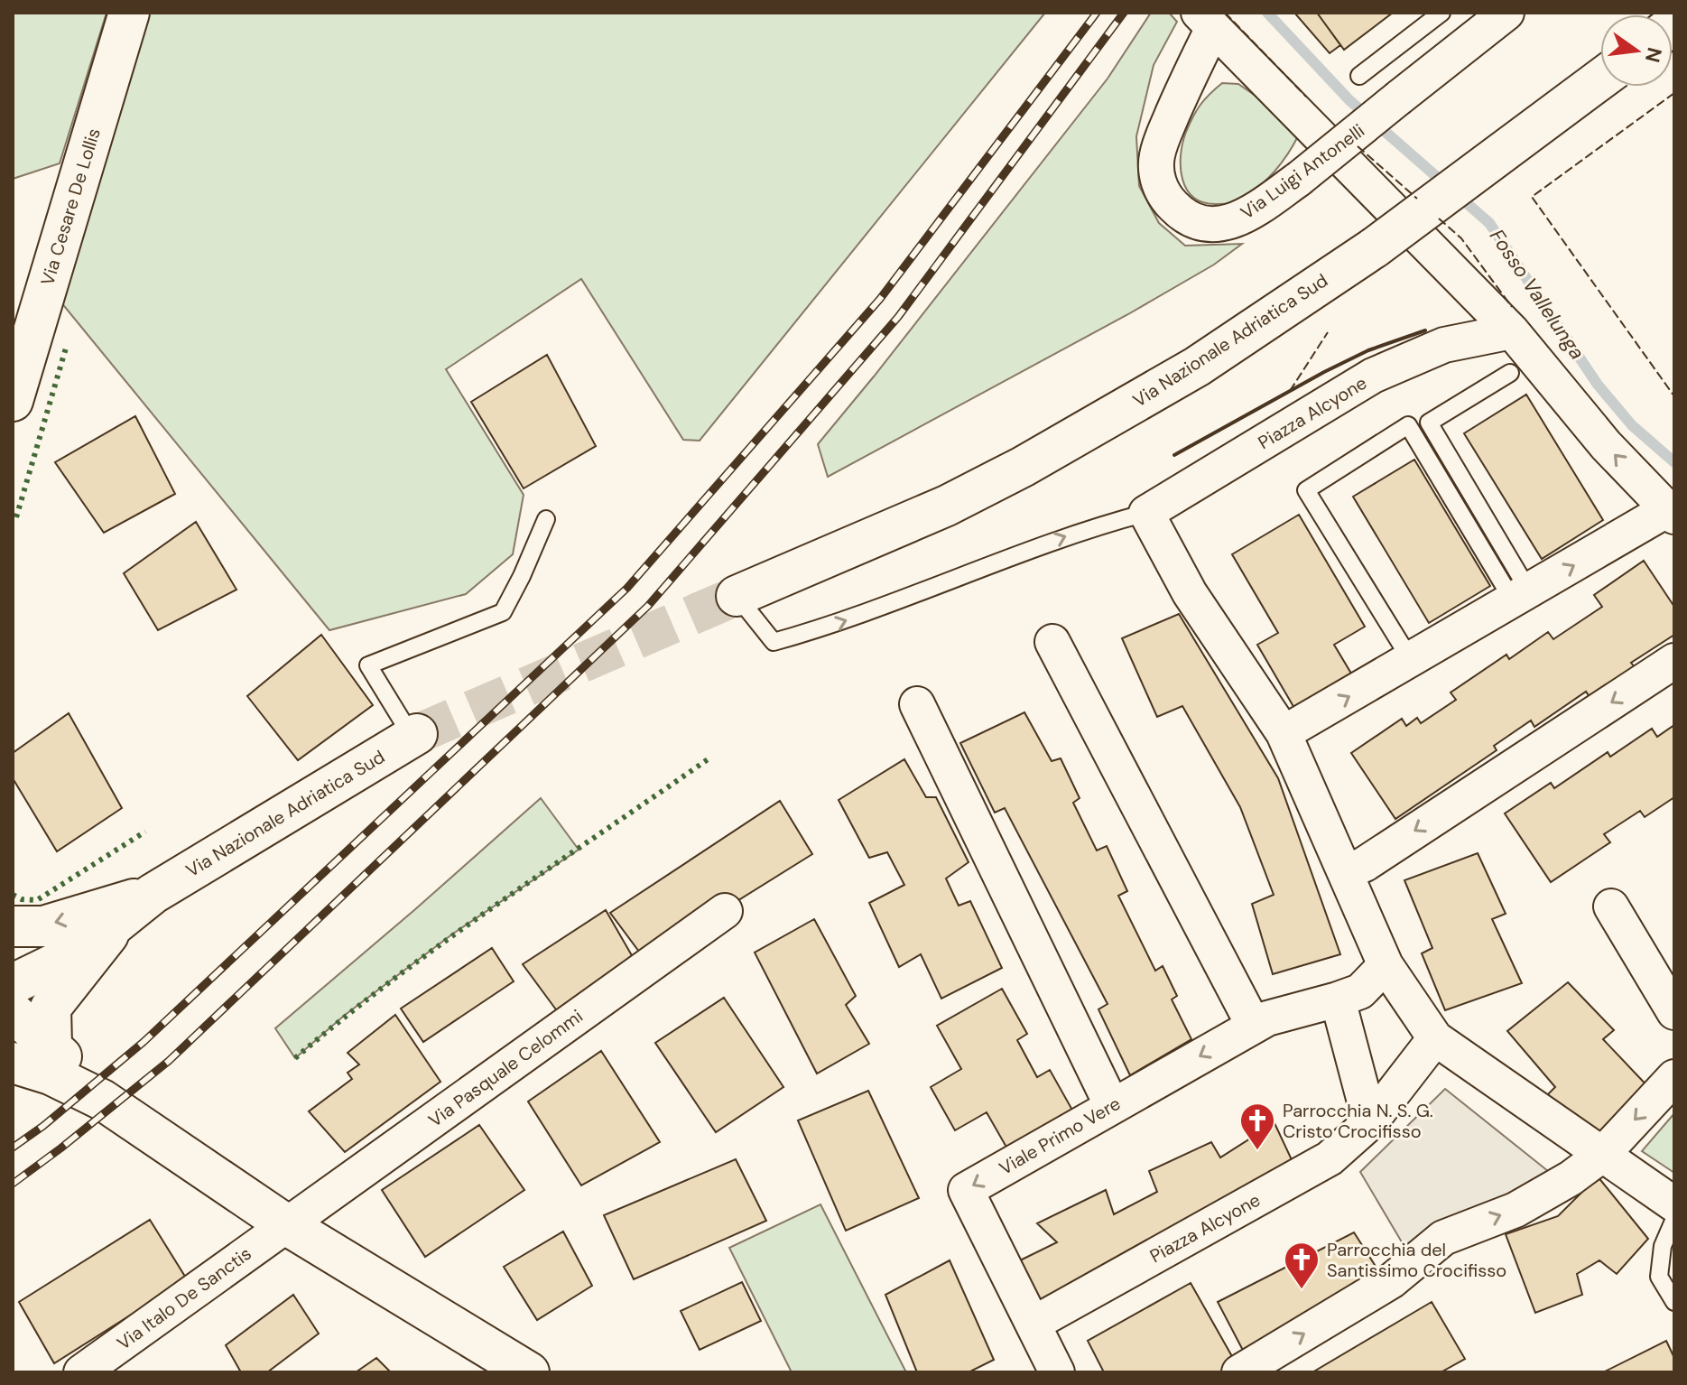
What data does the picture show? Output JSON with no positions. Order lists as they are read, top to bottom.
{
  "streets": {
    "main road": ["Via Cesare De Lollis", "Via Nazionale Adriatica Sud"],
    "street": [
      "Via Luigi Antonelli",
      "Piazza Alcyone",
      "Via Pasquale Celommi",
      "Viale Primo Vere",
      "Via Italo De Sanctis"
    ]
  },
  "crossings": [
    ["Piazza Alcyone", "Viale Primo Vere"],
    ["Via Pasquale Celommi", "Via Italo De Sanctis"]
  ],
  "water": ["Fosso Vallelunga"],
  "places": {
    "church": ["Parrocchia N. S. G. Cristo Crocifisso", "Parrocchia del Santissimo Crocifisso"]
  },
  "north": "right"
}
